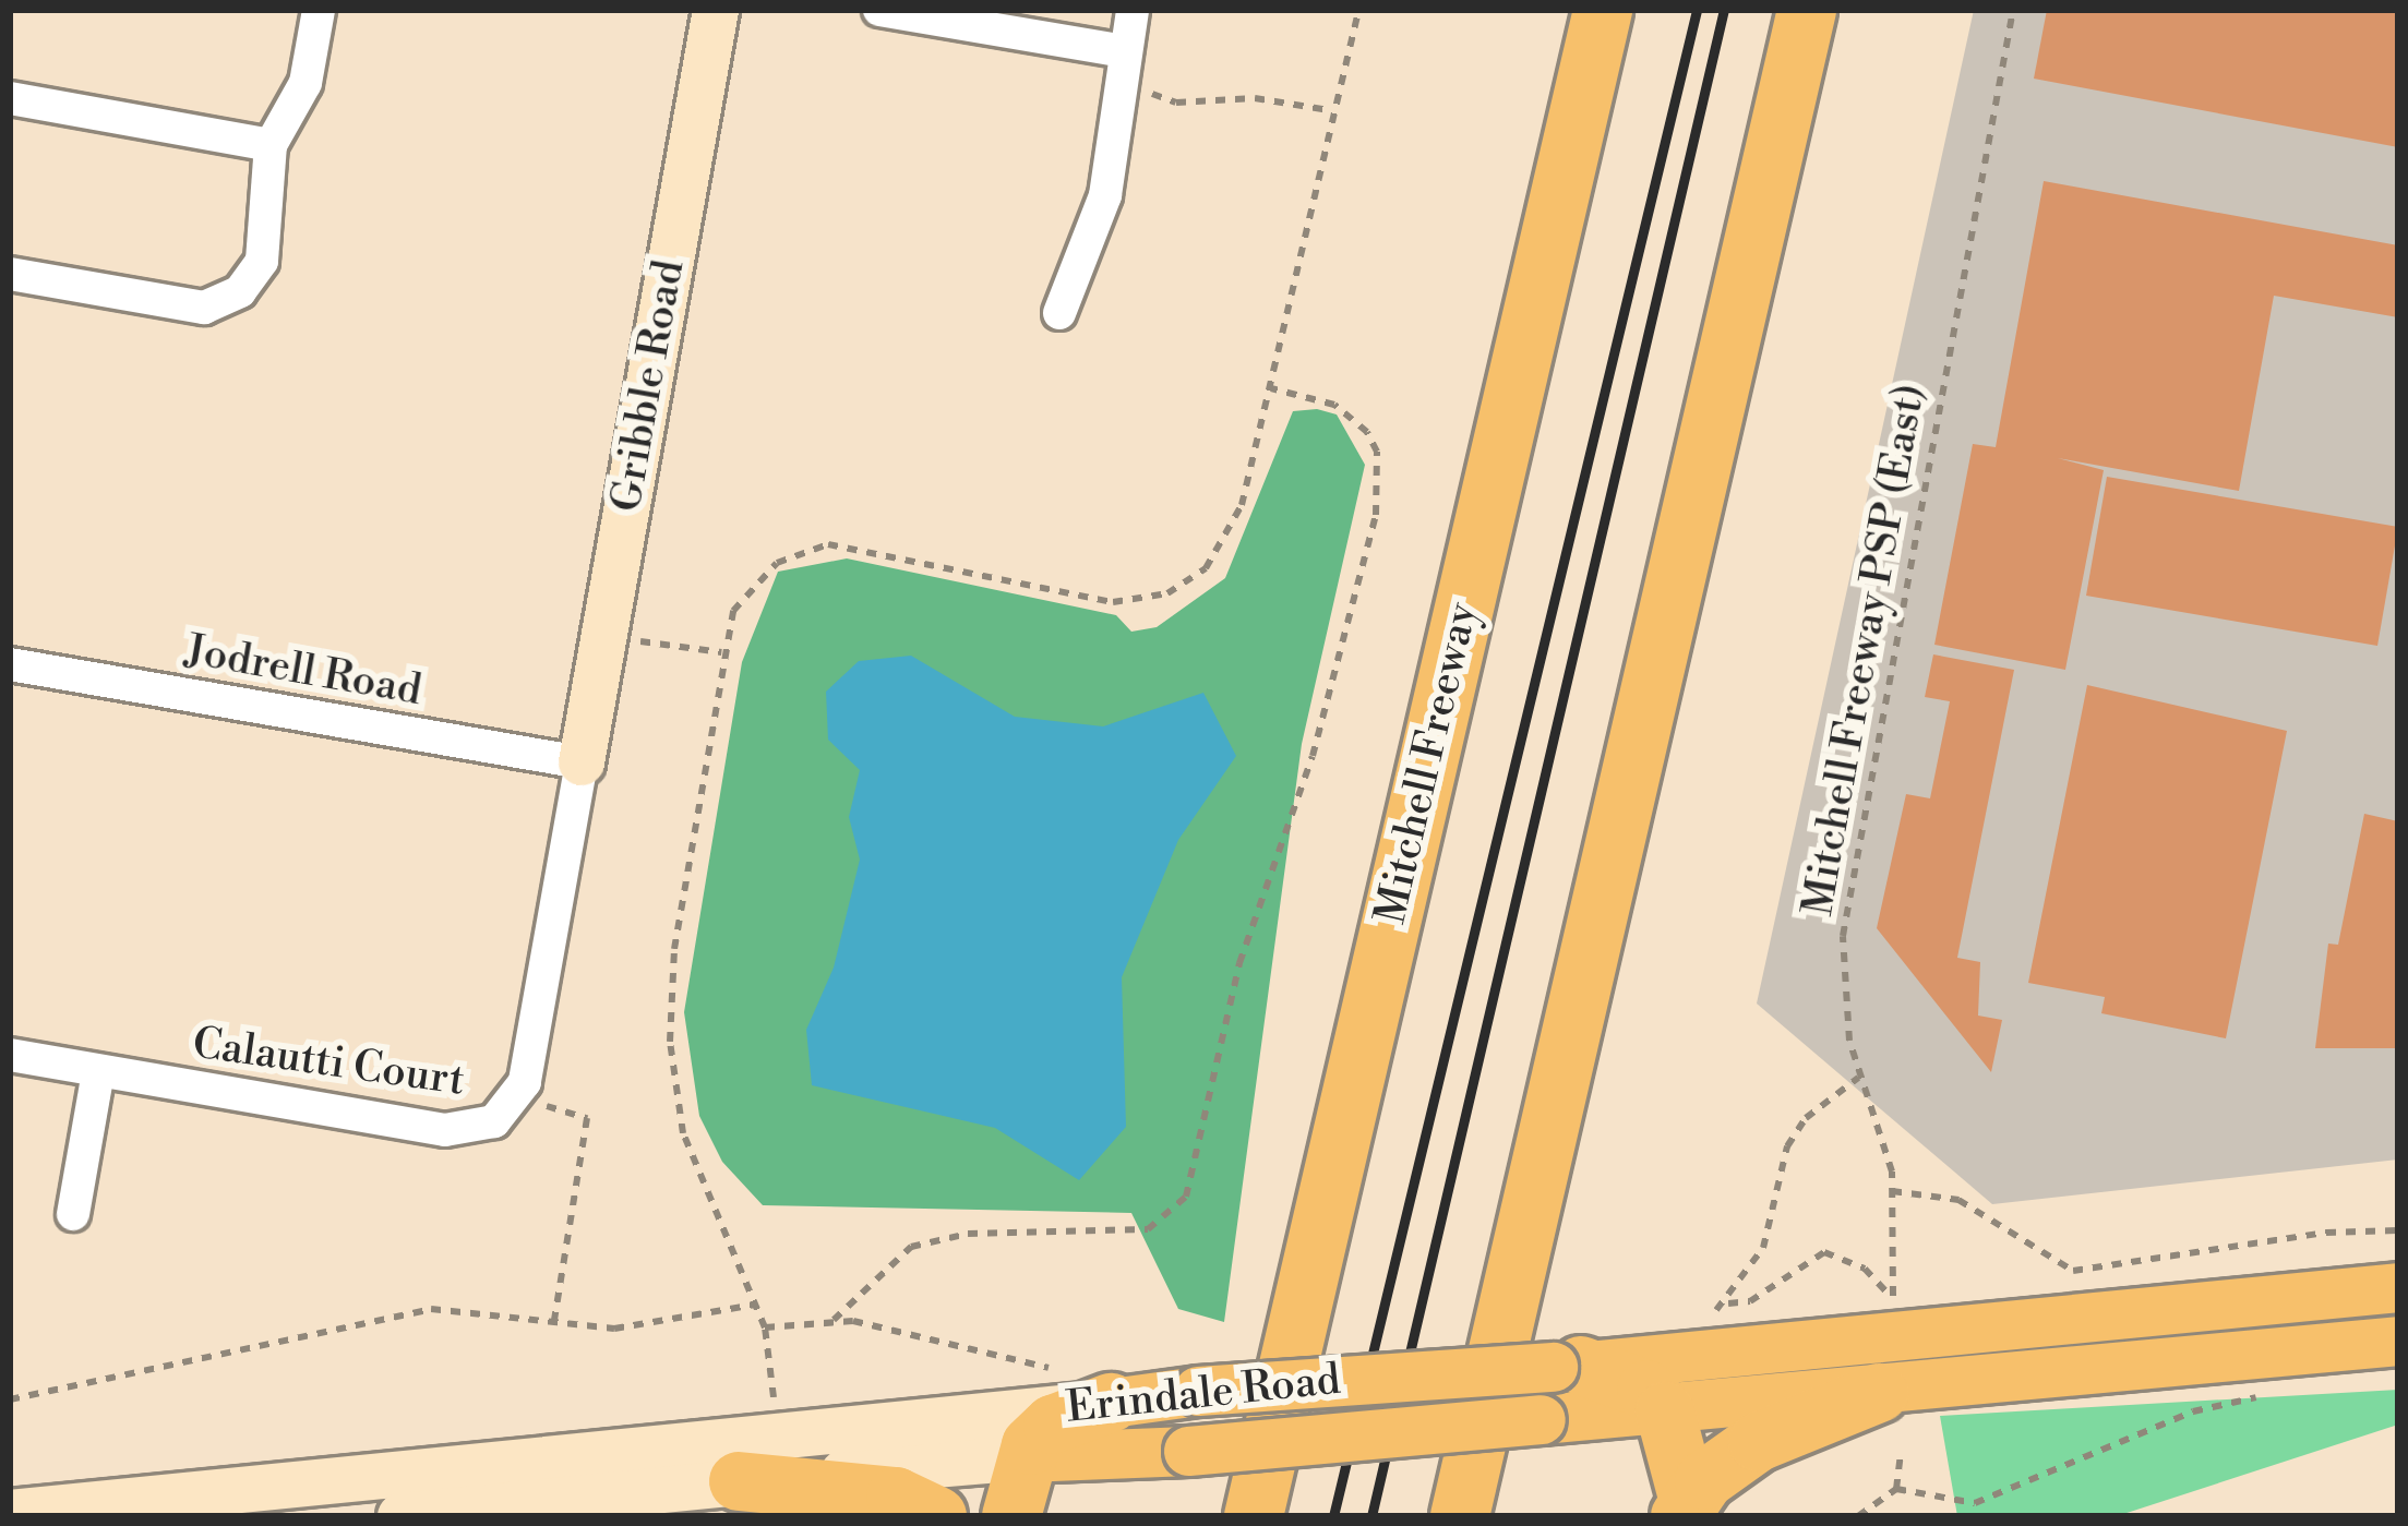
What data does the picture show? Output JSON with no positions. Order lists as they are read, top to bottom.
{
  "streets": {
    "highway": ["Mitchell Freeway"],
    "main road": ["Gribble Road", "Erindale Road"],
    "street": ["Jodrell Road", "Calautti Court"],
    "path": ["Mitchell Freeway PSP (East)"]
  },
  "crossings": [
    ["Gribble Road", "Jodrell Road"],
    ["Gribble Road", "Calautti Court"],
    ["Jodrell Road", "Calautti Court"]
  ]
}
